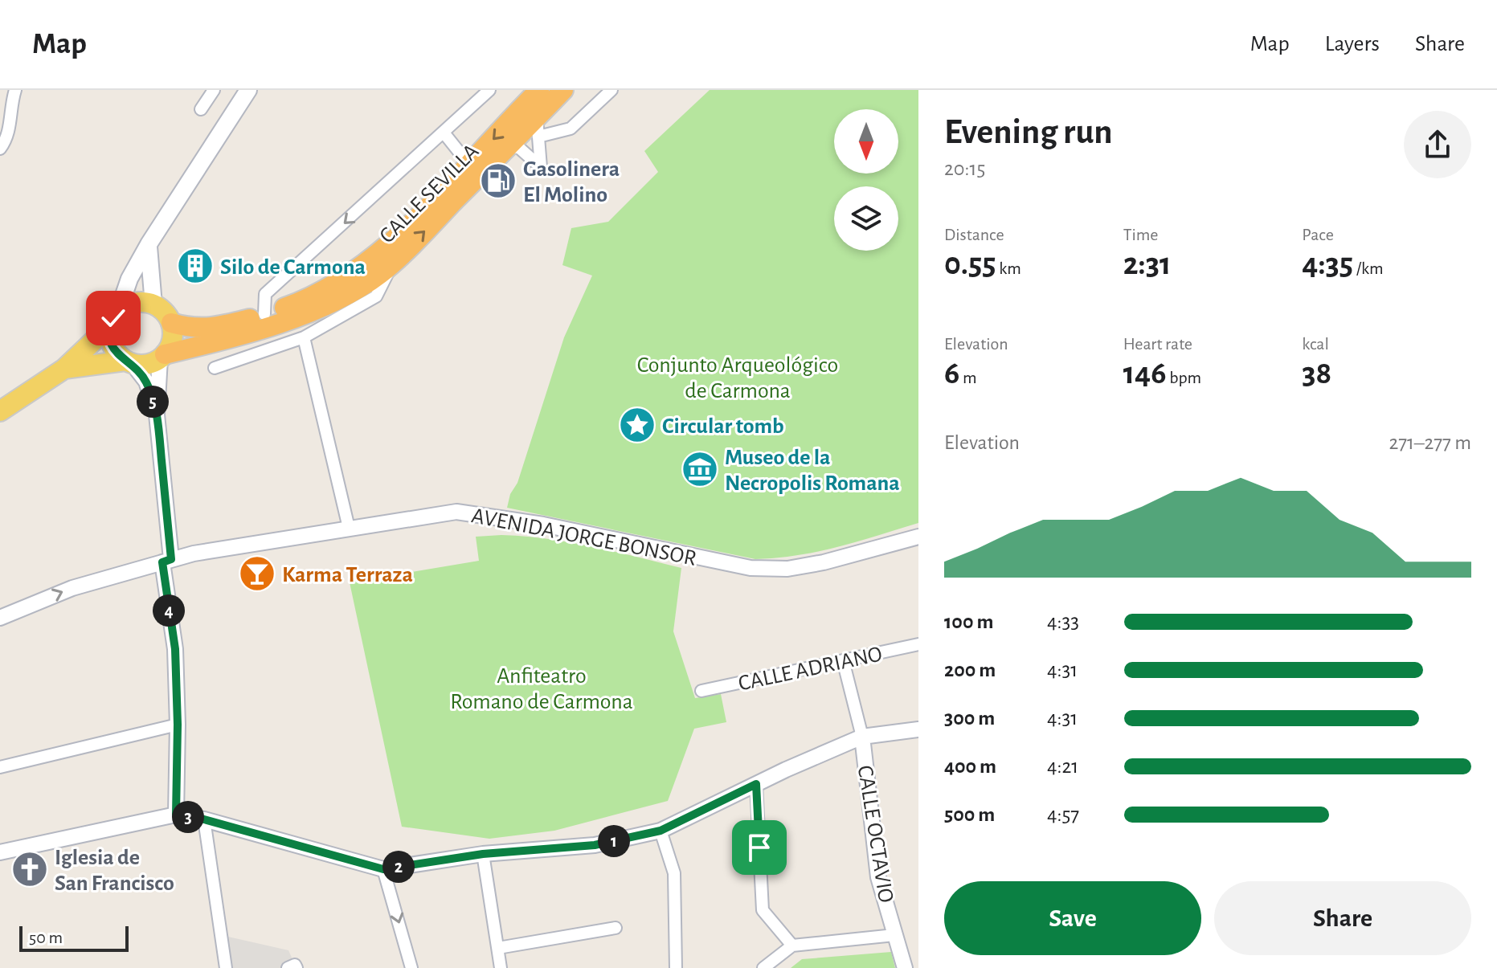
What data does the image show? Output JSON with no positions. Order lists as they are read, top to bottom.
{
  "streets": {
    "highway": ["CALLE SEVILLA"],
    "street": ["AVENIDA JORGE BONSOR", "CALLE ADRIANO", "CALLE OCTAVIO"]
  },
  "parks": ["Conjunto Arqueológico de Carmona", "Anfiteatro Romano de Carmona"],
  "places": {
    "fuel station": ["Gasolinera El Molino"],
    "building": ["Silo de Carmona"],
    "place": ["Circular tomb"],
    "museum": ["Museo de la Necropolis Romana"],
    "bar": ["Karma Terraza"],
    "church": ["Iglesia de San Francisco"]
  },
  "scale_bar": "50 m",
  "north": "bottom",
  "page": {
    "header": "Map",
    "nav": ["Map", "Layers", "Share"],
    "heading": ["Evening run", "20:15"],
    "stats": [
      ["Distance", "0.55 km"],
      ["Time", "2:31"],
      ["Pace", "4:35 /km"],
      ["Elevation", "6 m"],
      ["Heart rate", "146 bpm"],
      ["kcal", "38"]
    ],
    "pins": [
      "5",
      "4",
      "3",
      "1",
      "2"
    ],
    "chart": ["Elevation", "271–277 m"],
    "list": [
      {
        "name": "100 m",
        "note": "4:33"
      },
      {
        "name": "200 m",
        "note": "4:31"
      },
      {
        "name": "300 m",
        "note": "4:31"
      },
      {
        "name": "400 m",
        "note": "4:21"
      },
      {
        "name": "500 m",
        "note": "4:57"
      }
    ],
    "buttons": ["Save", "Share"],
    "scale": "50 m"
  }
}
